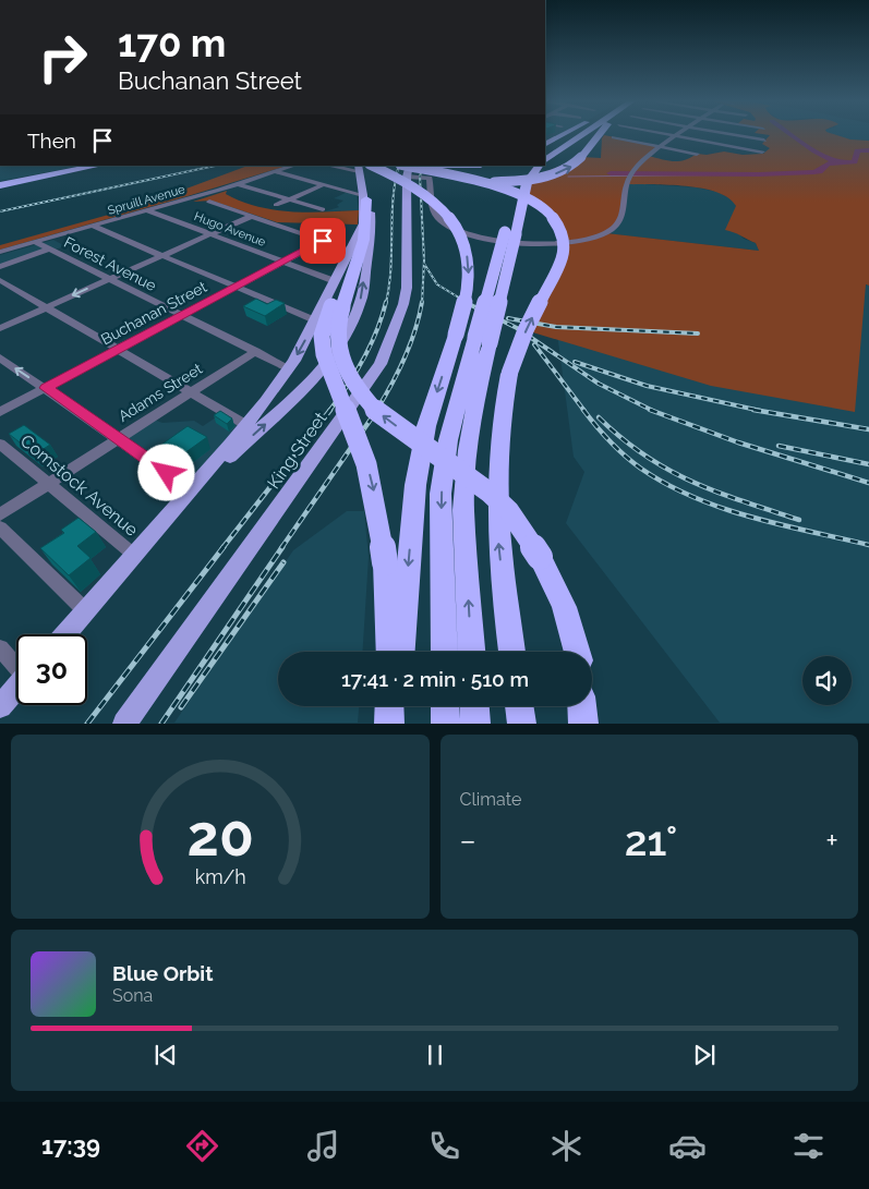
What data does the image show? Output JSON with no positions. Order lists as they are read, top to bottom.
{
  "streets": {
    "main road": ["King Street"],
    "street": [
      "Spruill Avenue",
      "Hugo Avenue",
      "Forest Avenue",
      "Buchanan Street",
      "Adams Street",
      "Comstock Avenue"
    ]
  },
  "crossings": [
    ["Spruill Avenue", "Hugo Avenue"],
    ["Spruill Avenue", "Forest Avenue"],
    ["Hugo Avenue", "Buchanan Street"],
    ["Forest Avenue", "Buchanan Street"],
    ["Forest Avenue", "Adams Street"],
    ["Adams Street", "Comstock Avenue"]
  ],
  "page": {
    "turn": ["170 m", "Buchanan Street"],
    "then": "Then",
    "limit": "30",
    "trip": "17:41 · 2 min · 510 m",
    "tile": "Climate",
    "heat": ["−", "21°", "+"],
    "song": ["Blue Orbit", "Sona"],
    "tabs": "17:39",
    "gauge": ["20", "km/h"]
  }
}
